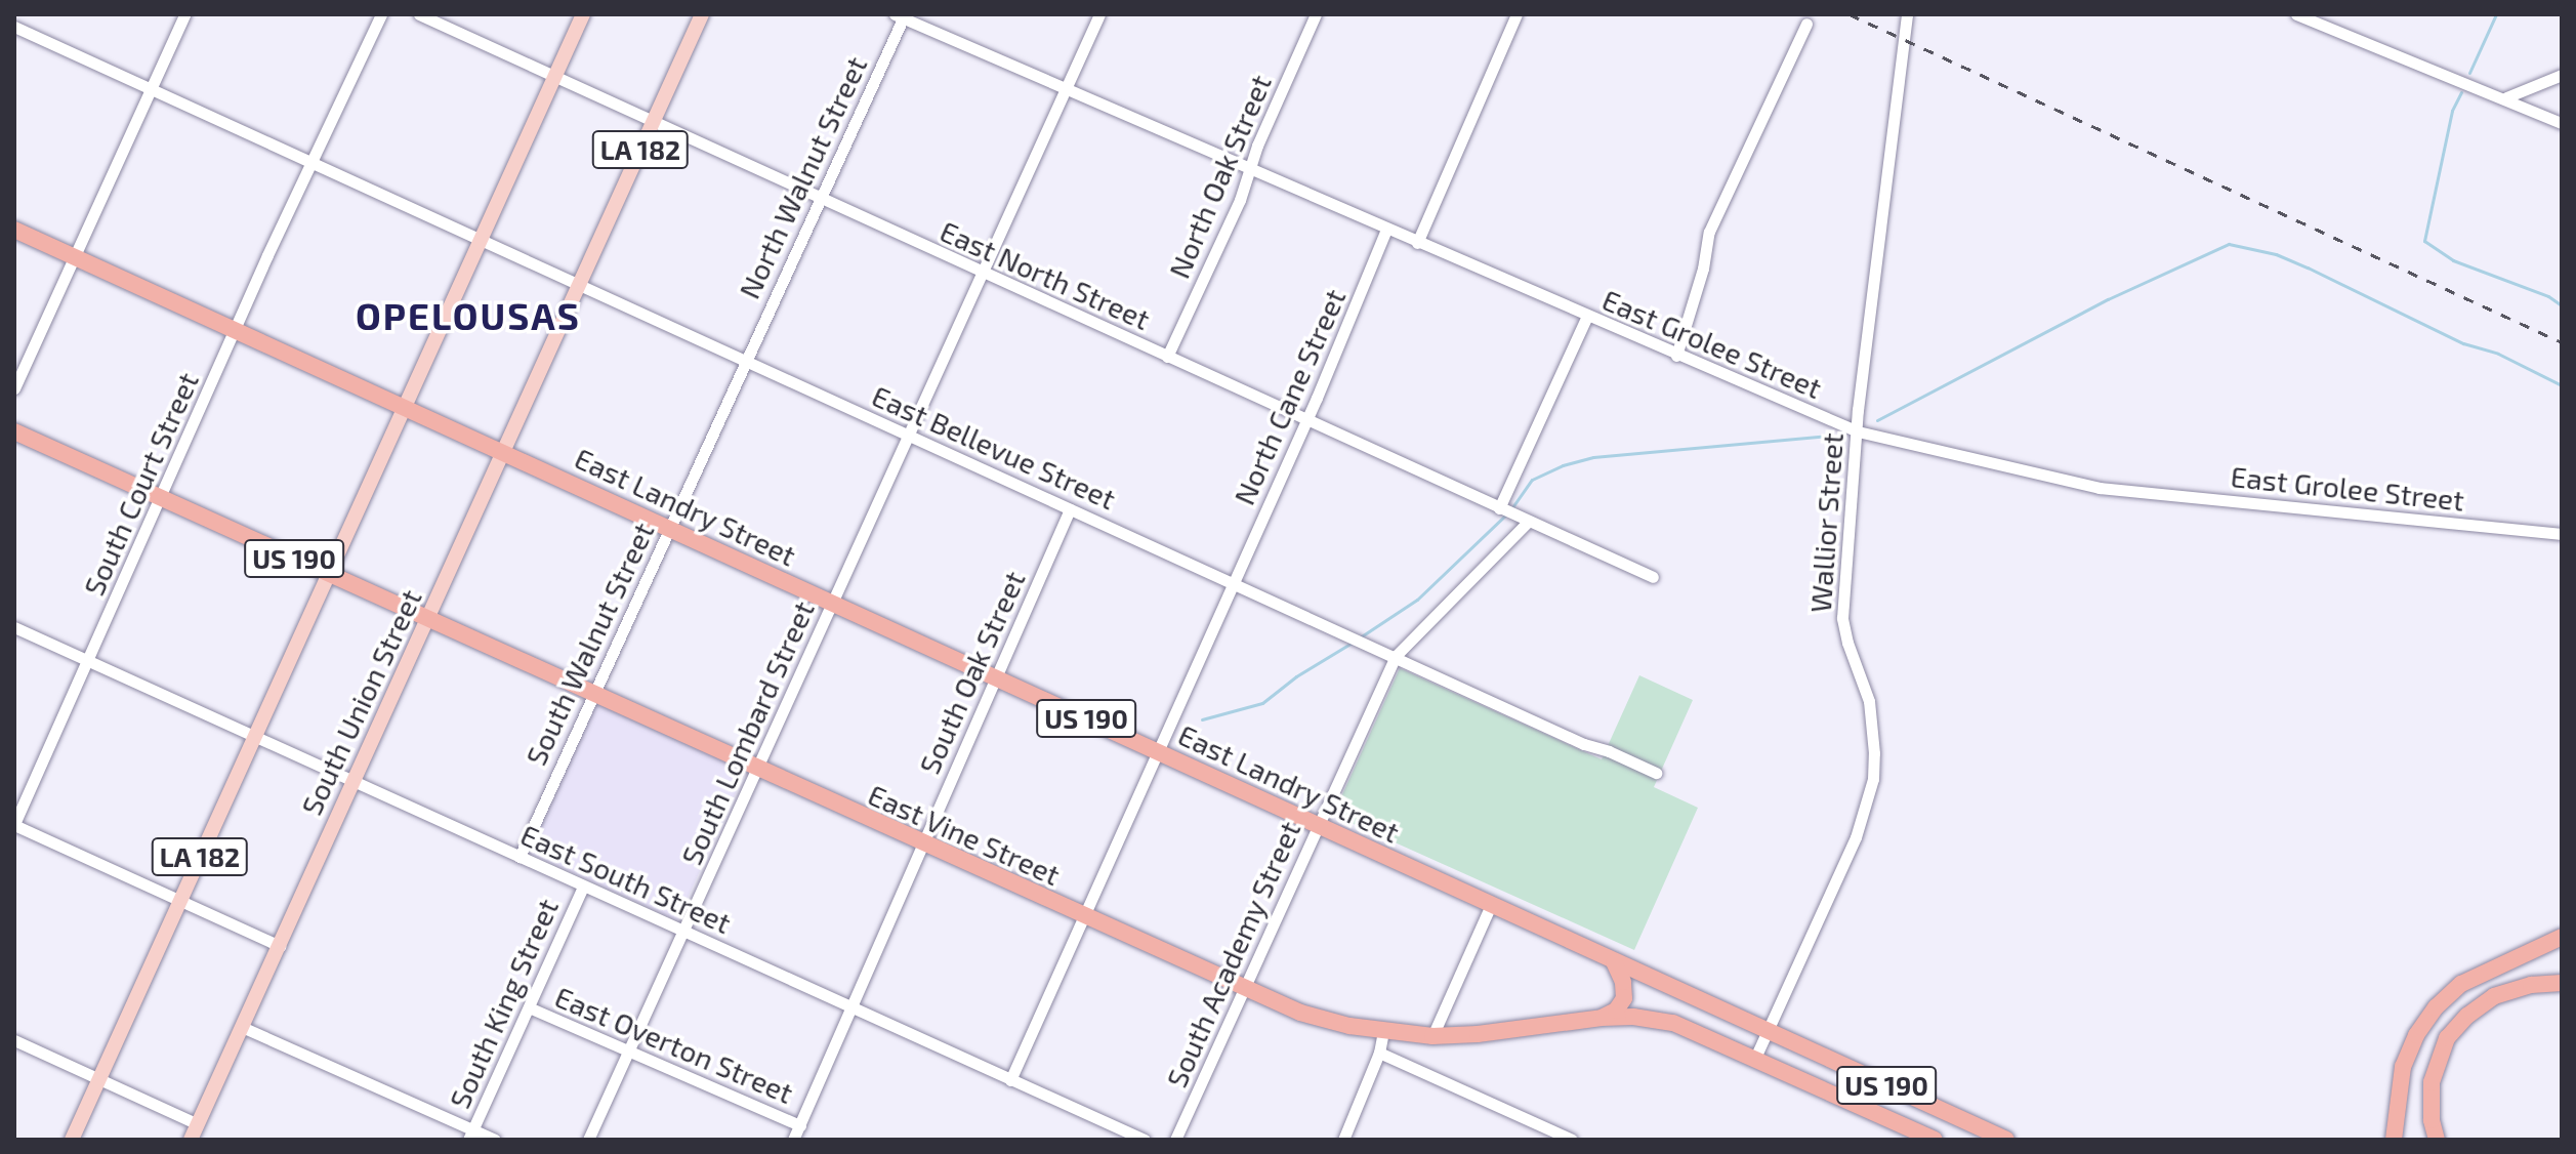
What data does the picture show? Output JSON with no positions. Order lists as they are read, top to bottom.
{
  "streets": {
    "highway": ["East Landry Street", "US 190", "East Vine Street"],
    "main road": ["LA 182", "South Union Street"],
    "street": [
      "North Oak Street",
      "North Walnut Street",
      "East North Street",
      "East Grolee Street",
      "North Cane Street",
      "East Bellevue Street",
      "South Court Street",
      "Wallior Street",
      "South Walnut Street",
      "South Oak Street",
      "South Lombard Street",
      "East South Street",
      "South Academy Street",
      "South King Street",
      "East Overton Street"
    ]
  },
  "crossings": [
    ["LA 182", "East North Street"],
    ["LA 182", "East Bellevue Street"],
    ["LA 182", "East Landry Street"],
    ["LA 182", "South Union Street"],
    ["LA 182", "East Vine Street"],
    ["LA 182", "East South Street"],
    ["North Oak Street", "East North Street"],
    ["North Oak Street", "East Grolee Street"],
    ["North Walnut Street", "East North Street"],
    ["North Walnut Street", "East Grolee Street"],
    ["North Walnut Street", "East Bellevue Street"],
    ["North Walnut Street", "South Walnut Street"],
    ["East North Street", "North Cane Street"],
    ["East North Street", "South Lombard Street"],
    ["East Grolee Street", "North Cane Street"],
    ["East Grolee Street", "Wallior Street"],
    ["East Grolee Street", "South Lombard Street"],
    ["North Cane Street", "East Bellevue Street"],
    ["North Cane Street", "East Landry Street"],
    ["North Cane Street", "East Vine Street"],
    ["North Cane Street", "East South Street"],
    ["East Bellevue Street", "South Court Street"],
    ["East Bellevue Street", "South Walnut Street"],
    ["East Bellevue Street", "South Oak Street"],
    ["East Bellevue Street", "South Union Street"],
    ["East Bellevue Street", "South Lombard Street"],
    ["East Bellevue Street", "South Academy Street"],
    ["South Court Street", "East Landry Street"],
    ["South Court Street", "US 190"],
    ["South Court Street", "East Vine Street"],
    ["South Court Street", "East South Street"],
    ["East Landry Street", "Wallior Street"],
    ["East Landry Street", "US 190"],
    ["East Landry Street", "South Walnut Street"],
    ["East Landry Street", "South Oak Street"],
    ["East Landry Street", "South Union Street"],
    ["East Landry Street", "South Lombard Street"],
    ["East Landry Street", "South Academy Street"],
    ["Wallior Street", "East Vine Street"],
    ["US 190", "East Vine Street"],
    ["South Walnut Street", "East Vine Street"],
    ["South Walnut Street", "East South Street"],
    ["South Oak Street", "East Vine Street"],
    ["South Oak Street", "East South Street"],
    ["South Oak Street", "East Overton Street"],
    ["South Union Street", "East Vine Street"],
    ["South Union Street", "East South Street"],
    ["South Lombard Street", "East Vine Street"],
    ["South Lombard Street", "East South Street"],
    ["South Lombard Street", "East Overton Street"],
    ["East Vine Street", "South Academy Street"],
    ["East South Street", "South King Street"],
    ["South King Street", "East Overton Street"]
  ],
  "districts": ["OPELOUSAS"]
}
